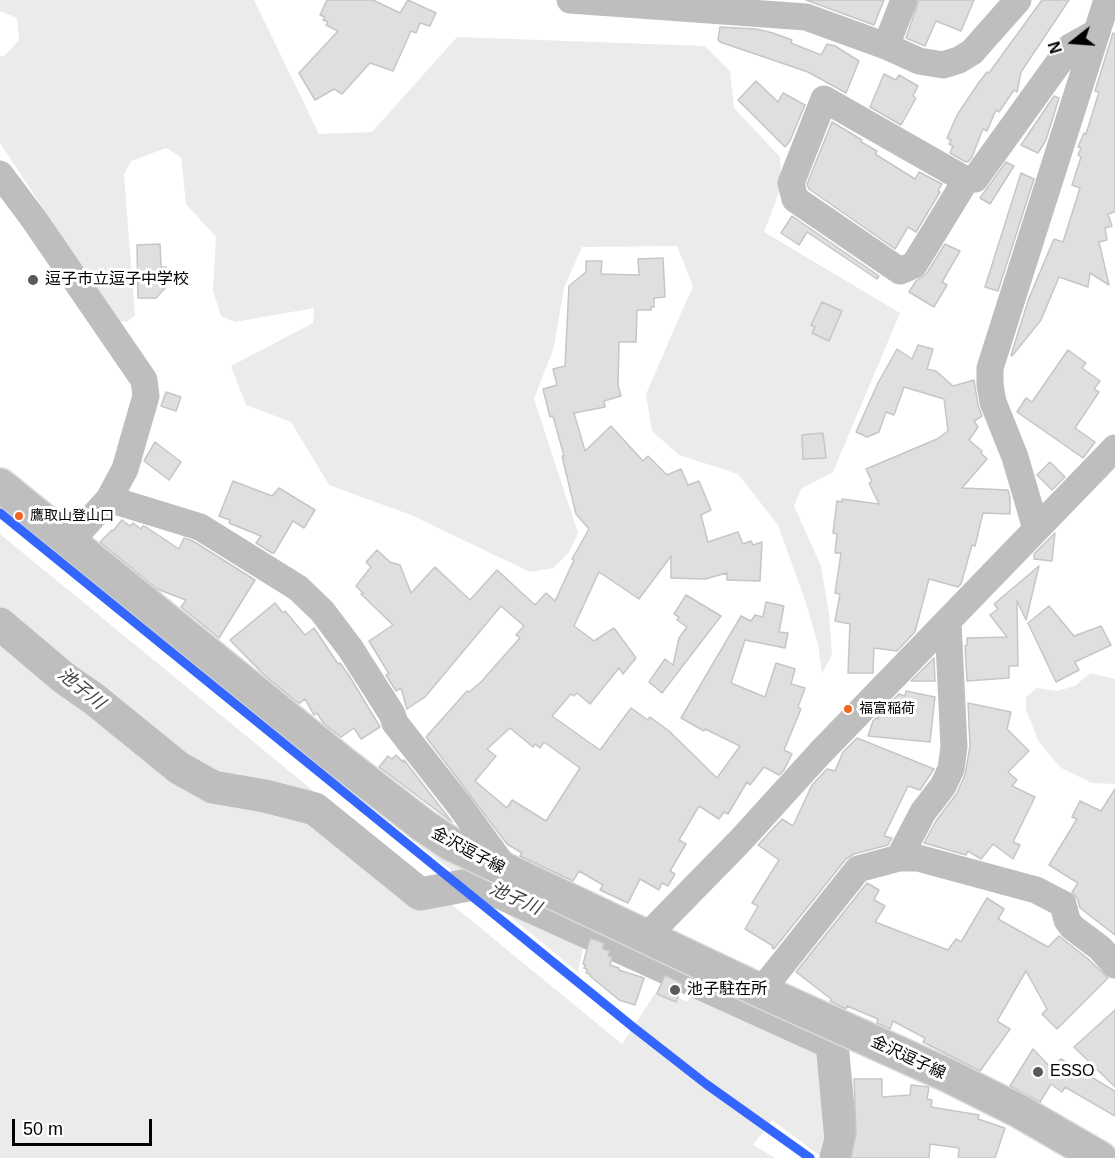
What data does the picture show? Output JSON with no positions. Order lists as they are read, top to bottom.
{
  "streets": {
    "main road": ["金沢逗子線"]
  },
  "water": ["池子川"],
  "places": [
    "逗子市立逗子中学校",
    "鷹取山登山口",
    "福富稲荷",
    "池子駐在所",
    "ESSO"
  ],
  "scale_bar": "50 m",
  "north": "left"
}
